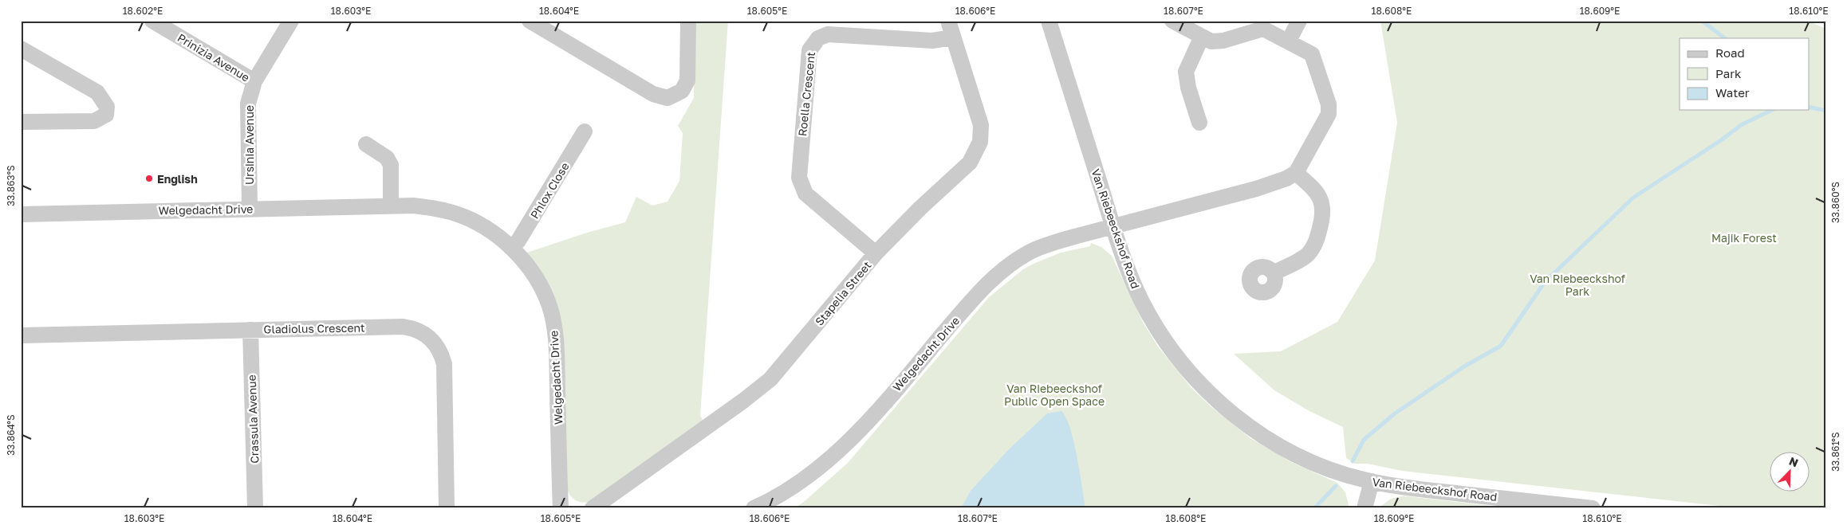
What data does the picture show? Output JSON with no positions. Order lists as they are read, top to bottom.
{
  "streets": {
    "street": [
      "Prinizia Avenue",
      "Roella Crescent",
      "Ursinia Avenue",
      "Phlox Close",
      "Welgedacht Drive",
      "Van Riebeeckshof Road",
      "Stapelia Street",
      "Gladiolus Crescent",
      "Crassula Avenue"
    ]
  },
  "crossings": [
    ["Prinizia Avenue", "Ursinia Avenue"],
    ["Roella Crescent", "Stapelia Street"],
    ["Ursinia Avenue", "Welgedacht Drive"],
    ["Phlox Close", "Welgedacht Drive"],
    ["Welgedacht Drive", "Van Riebeeckshof Road"],
    ["Gladiolus Crescent", "Crassula Avenue"]
  ],
  "parks": ["Majik Forest", "Van Riebeeckshof Park", "Van Riebeeckshof Public Open Space"],
  "places": ["English"],
  "legend": ["Road", "Park", "Water"],
  "north": "top right",
  "coordinates": [
    "18.602°E",
    "18.603°E",
    "18.604°E",
    "18.605°E",
    "18.606°E",
    "18.607°E",
    "18.608°E",
    "18.609°E",
    "18.610°E",
    "33.863°S",
    "33.860°S",
    "33.864°S",
    "33.861°S"
  ]
}
